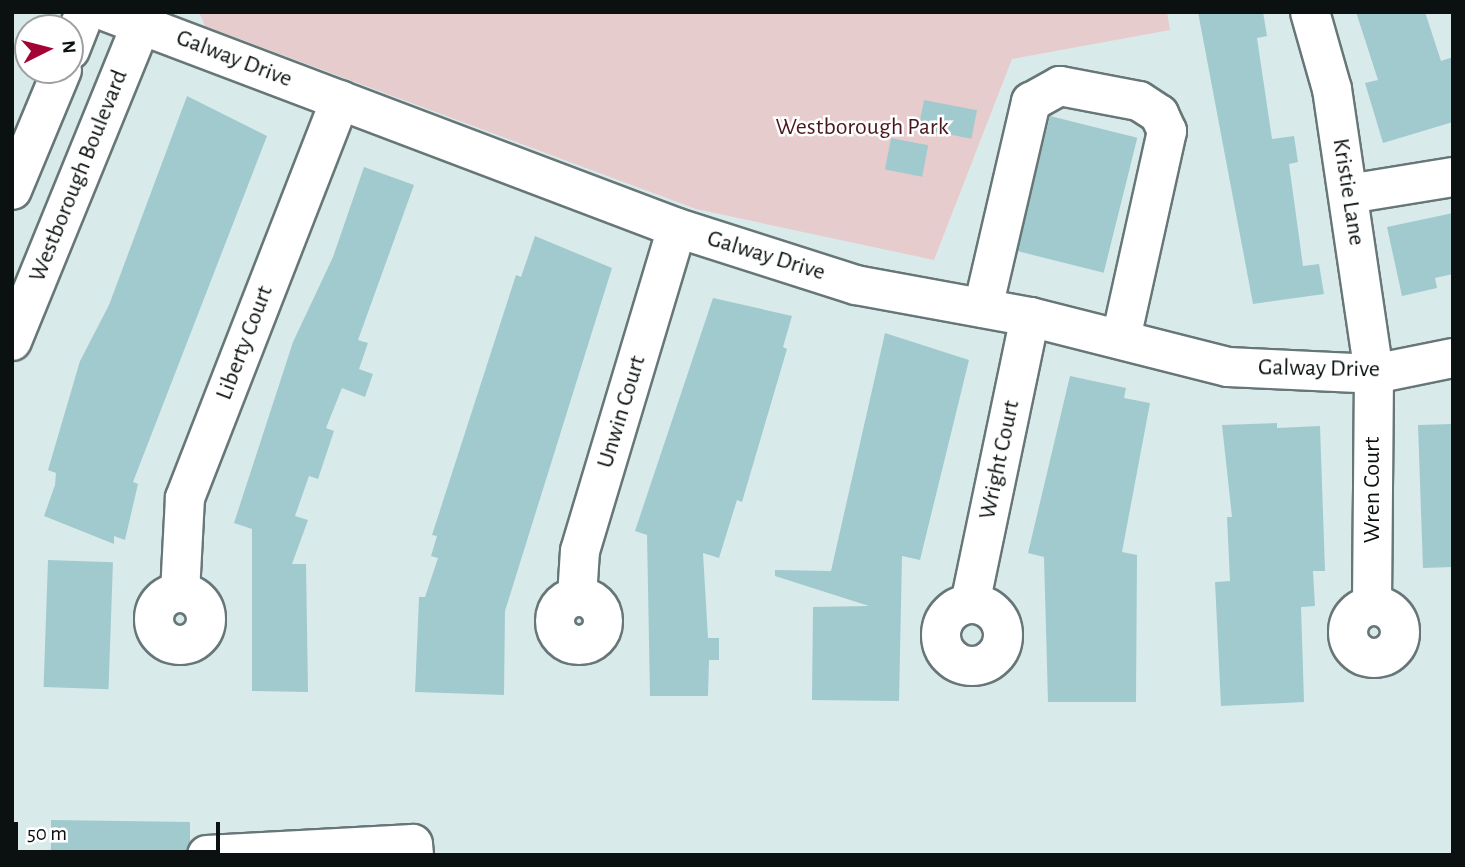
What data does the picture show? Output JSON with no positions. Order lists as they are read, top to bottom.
{
  "streets": {
    "street": [
      "Galway Drive",
      "Westborough Boulevard",
      "Kristie Lane",
      "Liberty Court",
      "Unwin Court",
      "Wright Court",
      "Wren Court"
    ]
  },
  "crossings": [
    ["Galway Drive", "Westborough Boulevard"],
    ["Galway Drive", "Kristie Lane"],
    ["Galway Drive", "Liberty Court"],
    ["Galway Drive", "Unwin Court"],
    ["Galway Drive", "Wright Court"],
    ["Galway Drive", "Wren Court"],
    ["Kristie Lane", "Wren Court"]
  ],
  "parks": ["Westborough Park"],
  "scale_bar": "50 m",
  "north": "right"
}
